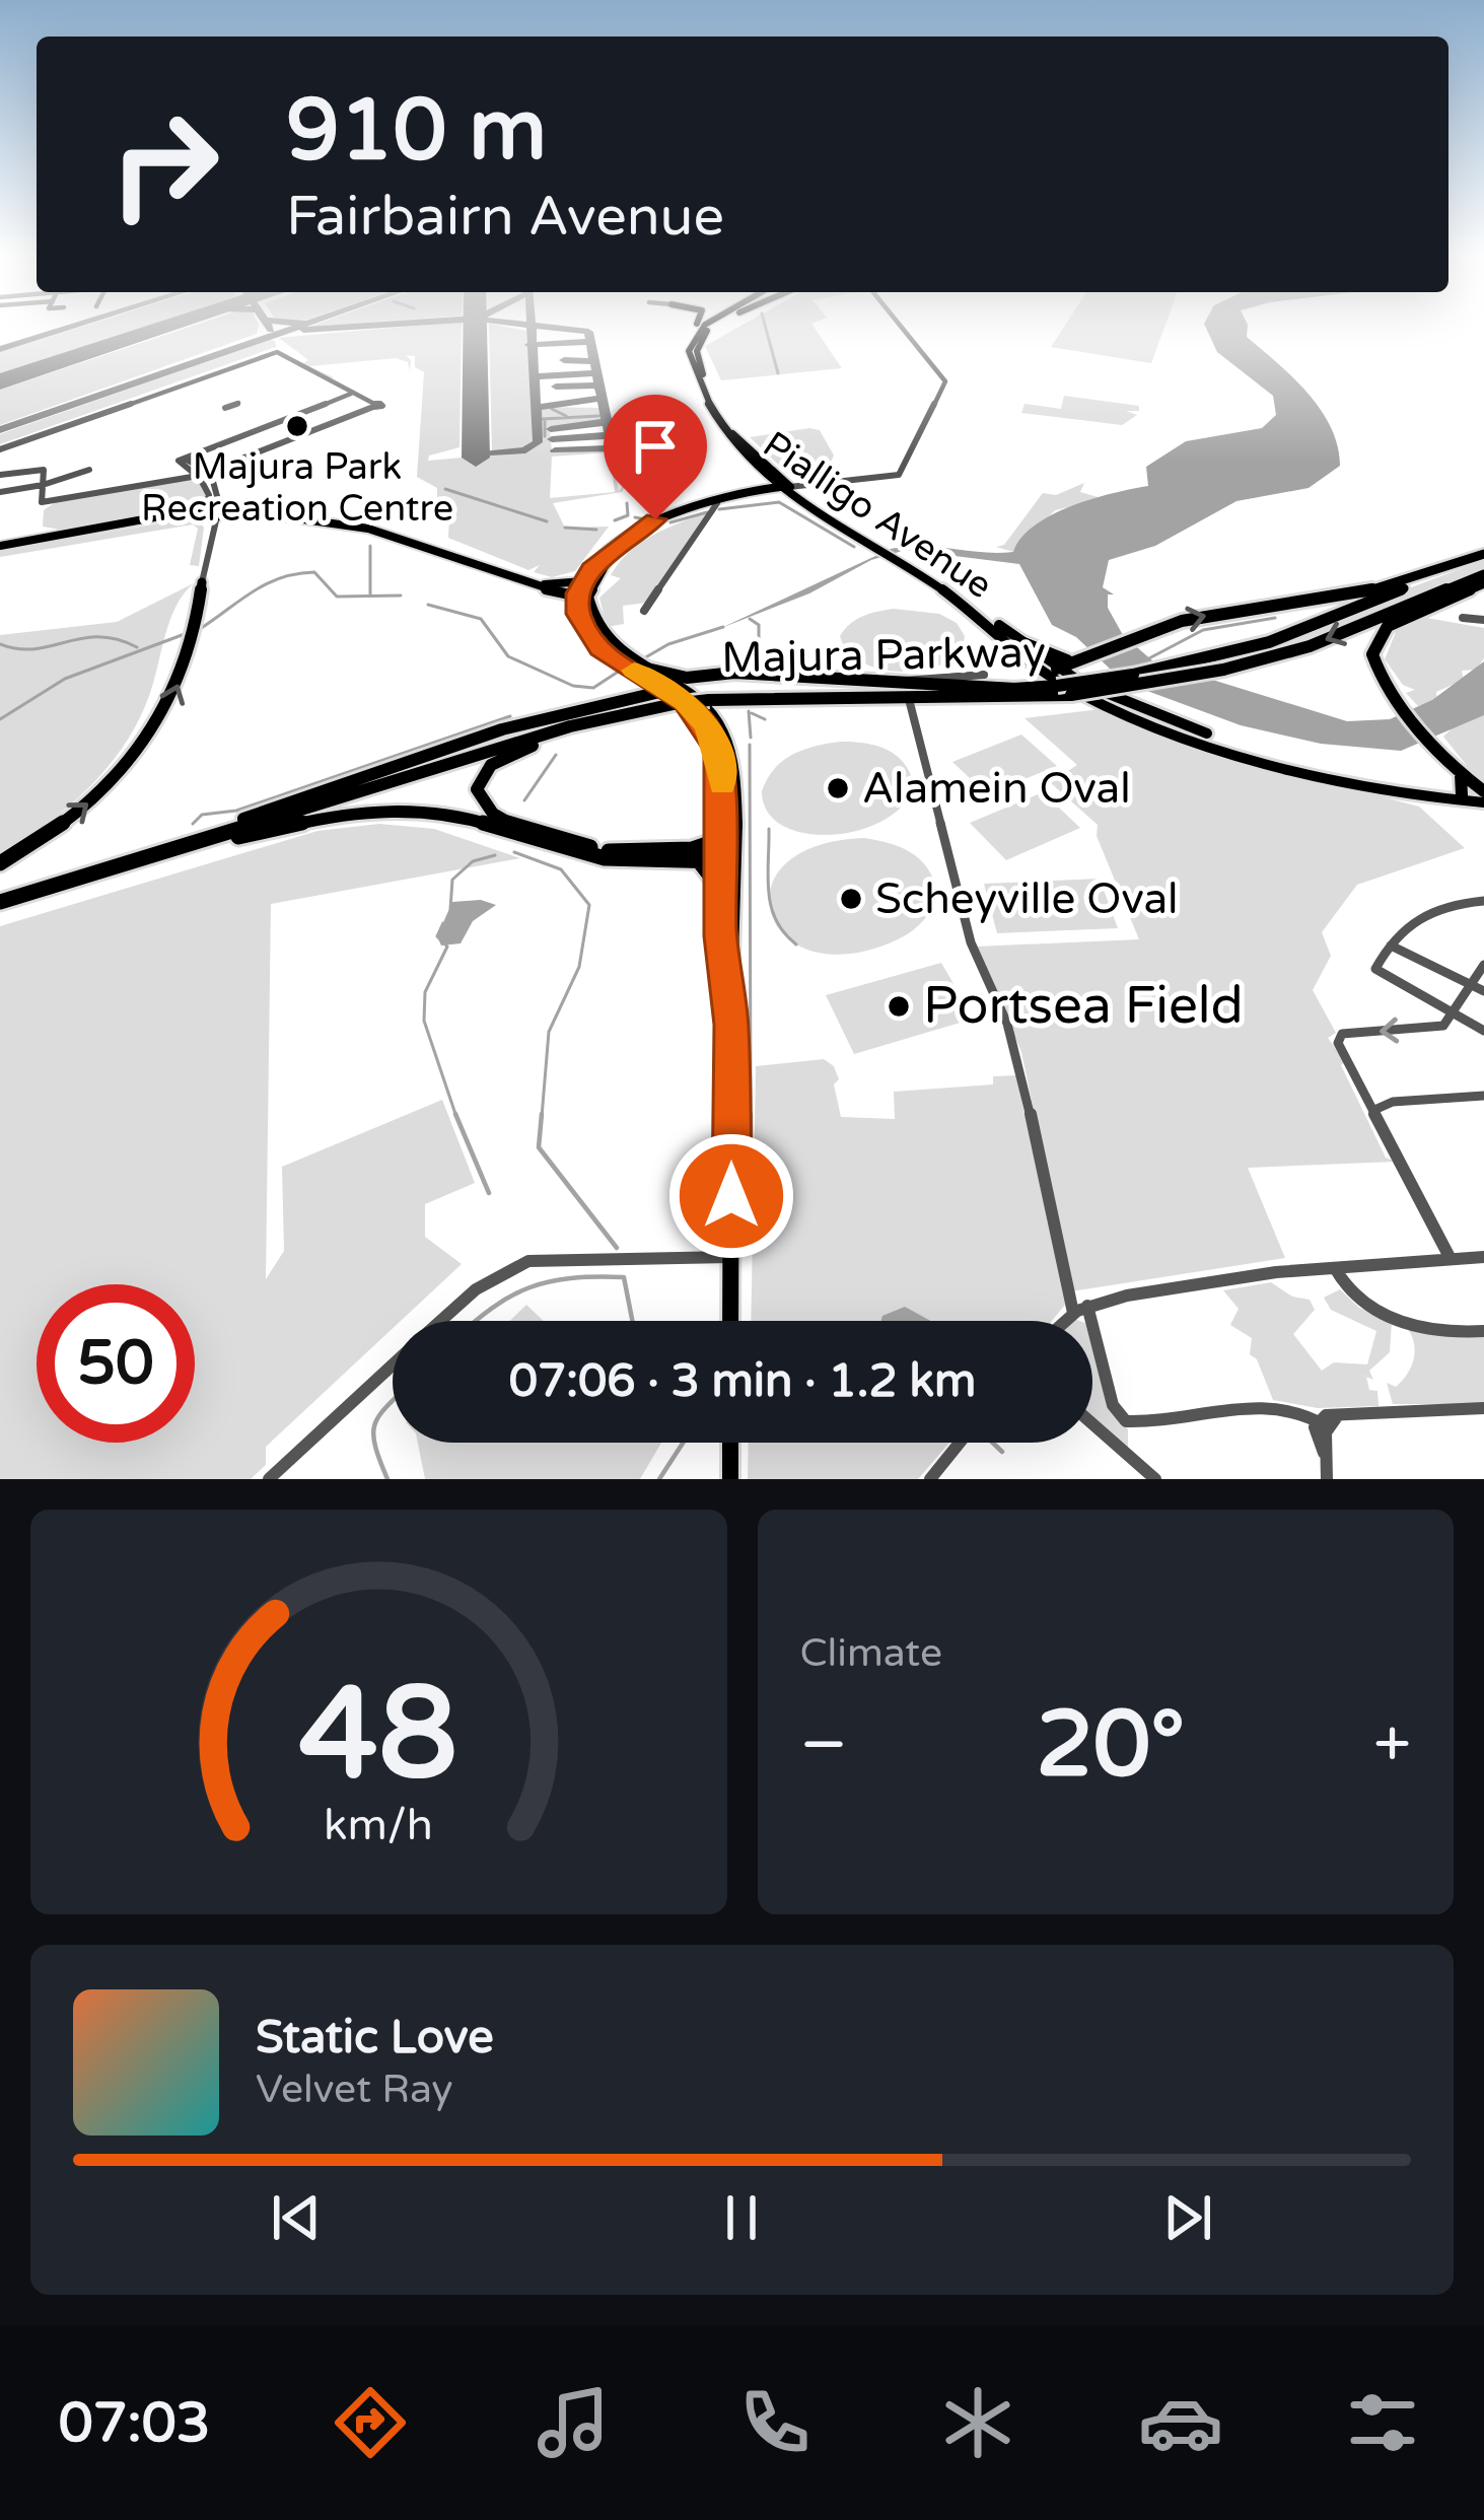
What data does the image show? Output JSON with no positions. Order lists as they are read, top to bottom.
{
  "streets": {
    "highway": ["Majura Parkway"],
    "main road": ["Pialligo Avenue"]
  },
  "places": [
    "Majura Park Recreation Centre",
    "Alamein Oval",
    "Scheyville Oval",
    "Portsea Field"
  ],
  "page": {
    "turn": ["910 m", "Fairbairn Avenue"],
    "limit": "50",
    "trip": "07:06 · 3 min · 1.2 km",
    "tile": "Climate",
    "heat": ["−", "20°", "+"],
    "song": ["Static Love", "Velvet Ray"],
    "tabs": "07:03",
    "gauge": ["48", "km/h"]
  }
}
